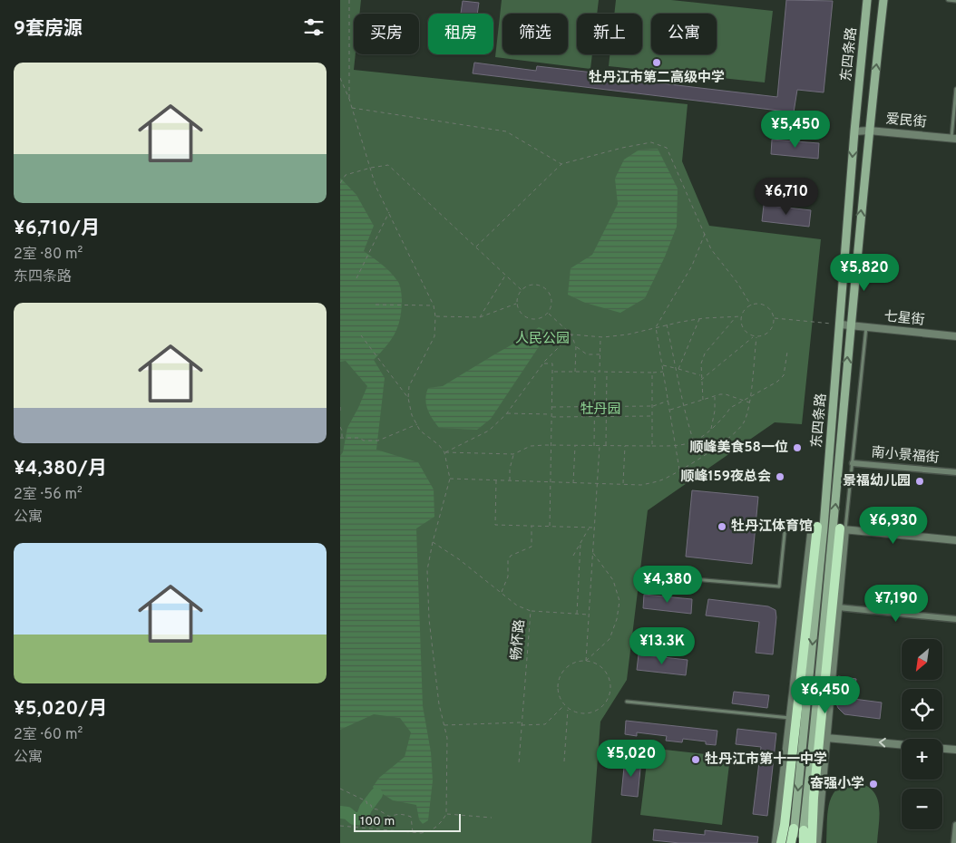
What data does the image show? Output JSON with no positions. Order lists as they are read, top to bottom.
{
  "streets": {
    "main road": ["东四条路"],
    "street": ["爱民街", "七星街", "南小景福街"],
    "path": ["畅怀路"]
  },
  "crossings": [
    ["东四条路", "爱民街"],
    ["东四条路", "七星街"]
  ],
  "parks": ["人民公园", "牡丹园"],
  "places": [
    "牡丹江市第二高级中学",
    "顺峰美食58一位",
    "顺峰159夜总会",
    "景福幼儿园",
    "牡丹江体育馆",
    "牡丹江市第十一中学",
    "奋强小学"
  ],
  "scale_bar": "100 m",
  "north": "bottom left",
  "page": {
    "heading": "9套房源",
    "chip": [
      "买房",
      "租房",
      "筛选",
      "新上",
      "公寓"
    ],
    "list": [
      {
        "name": "¥6,710/月",
        "note": "2室 · 80 m² · 东四条路"
      },
      {
        "name": "¥4,380/月",
        "note": "2室 · 56 m² · 公寓"
      },
      {
        "name": "¥5,020/月",
        "note": "2室 · 60 m² · 公寓"
      }
    ],
    "price": [
      "¥5,450",
      "¥6,710",
      "¥5,820",
      "¥6,930",
      "¥4,380",
      "¥7,190",
      "¥13.3K",
      "¥6,450",
      "¥5,020"
    ],
    "map_buttons": ["+", "−"],
    "scale": "100 m"
  }
}
